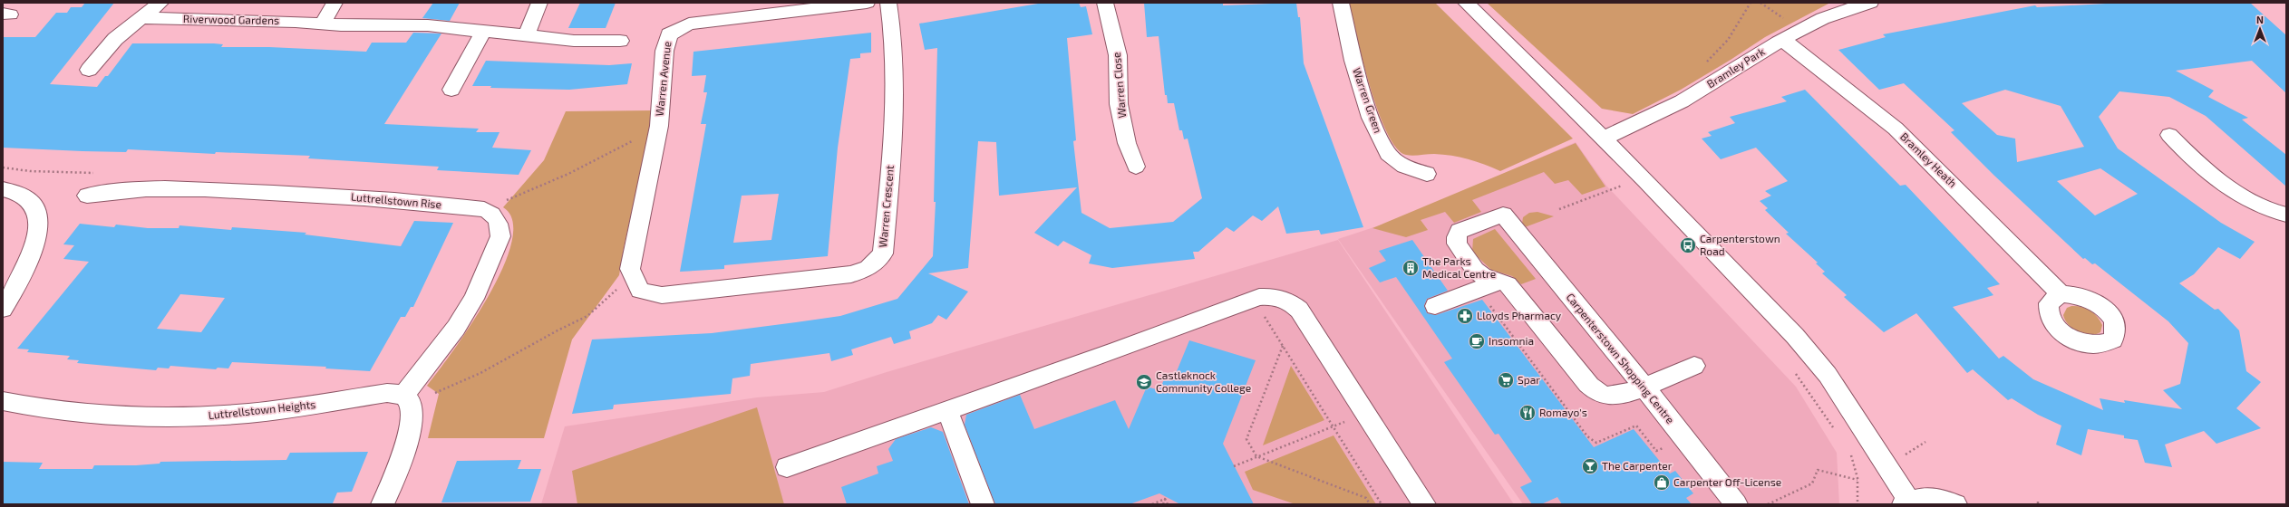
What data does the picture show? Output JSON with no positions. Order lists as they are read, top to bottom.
{
  "streets": {
    "street": [
      "Riverwood Gardens",
      "Bramley Park",
      "Warren Avenue",
      "Warren Close",
      "Warren Green",
      "Bramley Heath",
      "Luttrellstown Rise",
      "Warren Crescent",
      "Carpenterstown Shopping Centre",
      "Luttrellstown Heights"
    ]
  },
  "crossings": [
    ["Bramley Park", "Bramley Heath"],
    ["Warren Avenue", "Warren Crescent"]
  ],
  "places": {
    "bus stop": ["Carpenterstown Road"],
    "building": ["The Parks Medical Centre"],
    "pharmacy": ["Lloyds Pharmacy"],
    "cafe": ["Insomnia"],
    "supermarket": ["Spar"],
    "school or university": ["Castleknock Community College"],
    "restaurant": ["Romayo's"],
    "bar": ["The Carpenter"],
    "shop": ["Carpenter Off-License"]
  },
  "north": "top"
}
